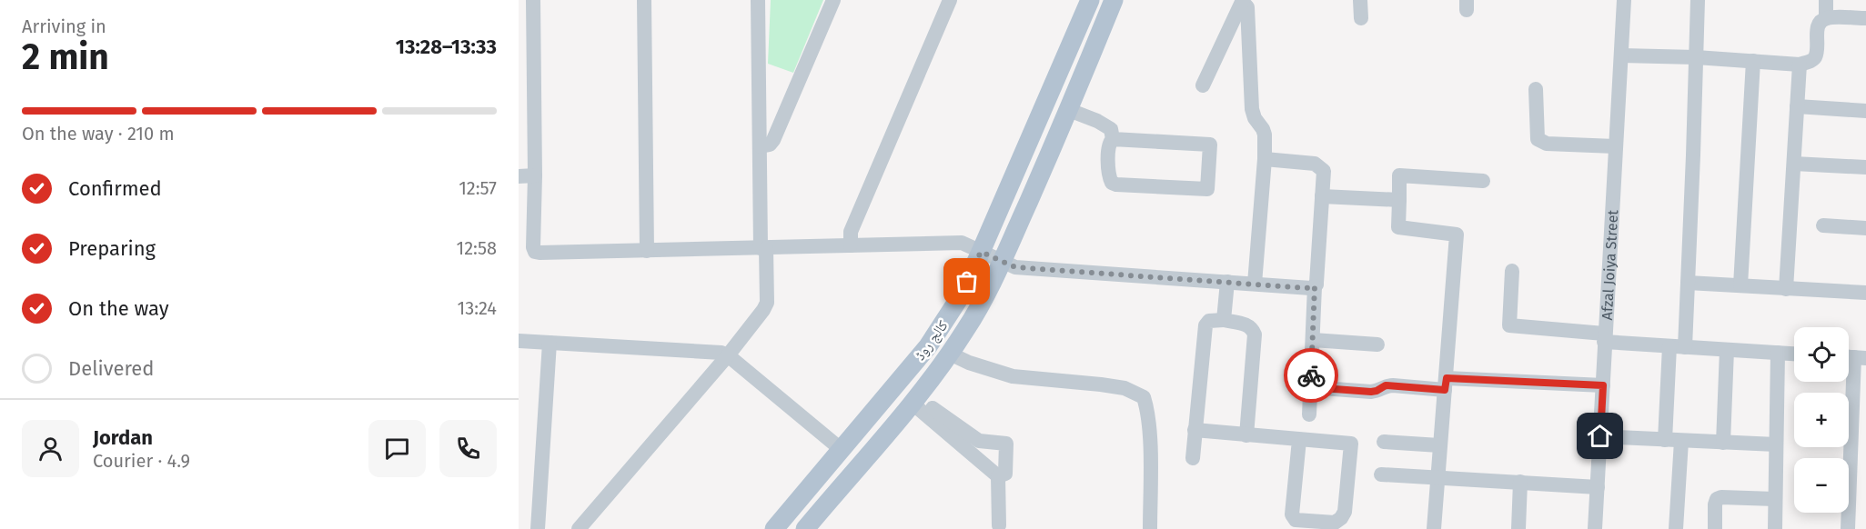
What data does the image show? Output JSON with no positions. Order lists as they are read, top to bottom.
{
  "streets": {
    "main road": ["کالج روڈ"],
    "street": ["Afzal Joiya Street"]
  },
  "page": {
    "heading": ["2 min", "Arriving in", "13:28–13:33"],
    "panel": ["Jordan", "Courier · 4.9"],
    "bar": "On the way · 210 m",
    "list": [
      ["Confirmed", "12:57"],
      ["Preparing", "12:58"],
      ["On the way", "13:24"],
      "Delivered"
    ],
    "map_buttons": ["+", "−"]
  }
}
